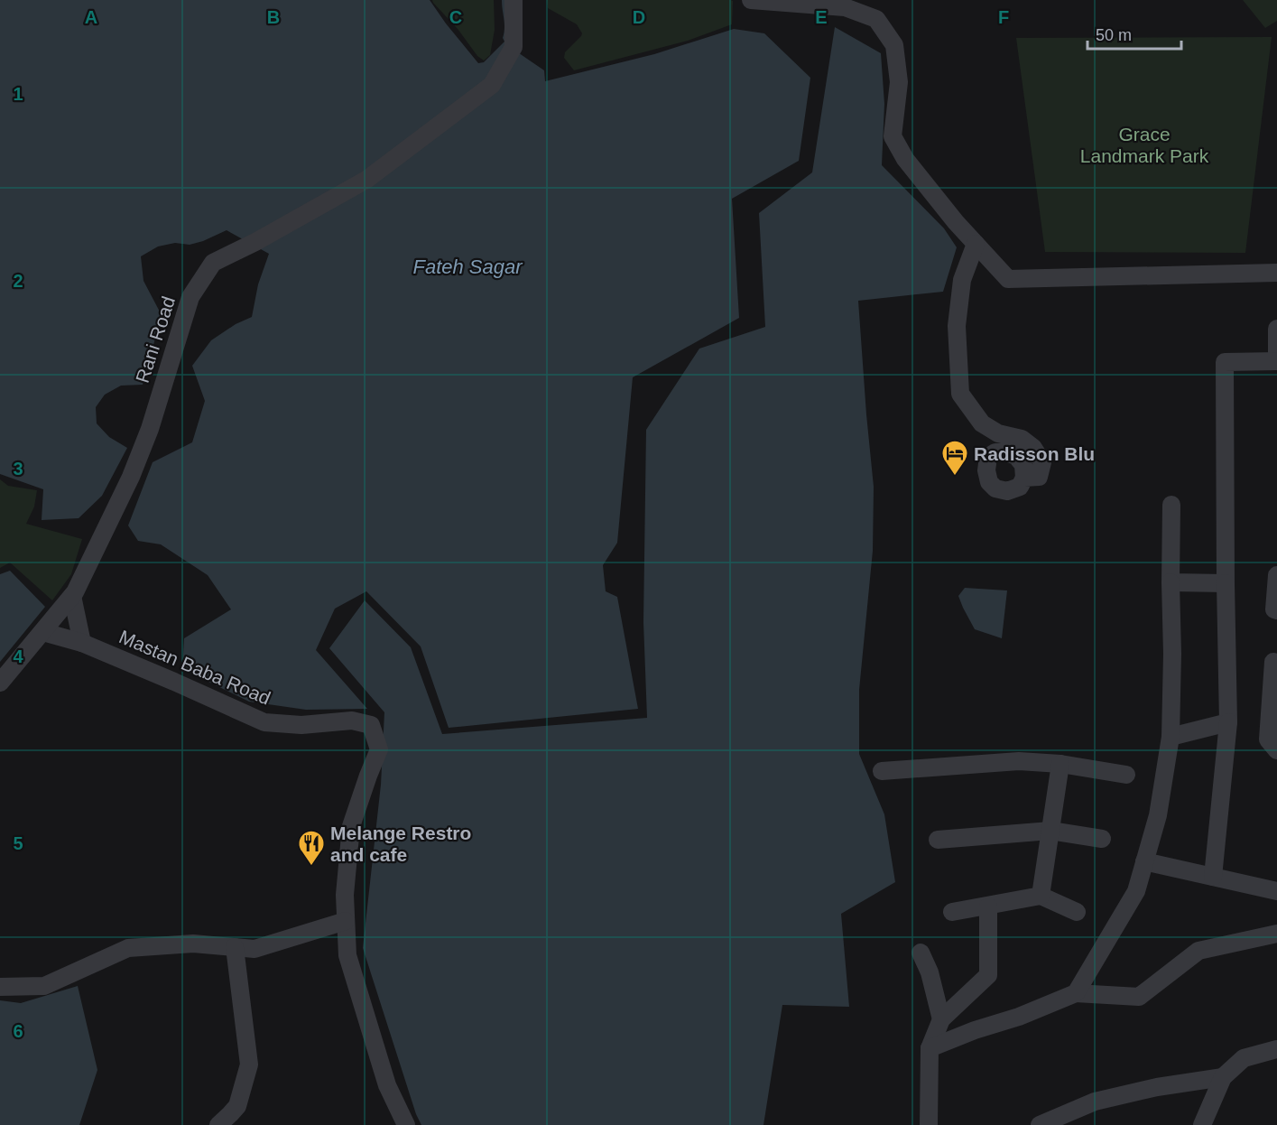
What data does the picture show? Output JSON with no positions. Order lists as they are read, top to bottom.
{
  "streets": {
    "street": ["Rani Road", "Mastan Baba Road"]
  },
  "crossings": [
    ["Rani Road", "Mastan Baba Road"]
  ],
  "water": ["Fateh Sagar"],
  "parks": ["Grace Landmark Park"],
  "places": {
    "hotel": ["Radisson Blu"],
    "restaurant": ["Melange Restro and cafe"]
  },
  "scale_bar": "50 m",
  "grid": {
    "columns": [
      "A",
      "B",
      "C",
      "D",
      "E",
      "F"
    ],
    "rows": [
      "1",
      "2",
      "3",
      "4",
      "5",
      "6"
    ]
  }
}
